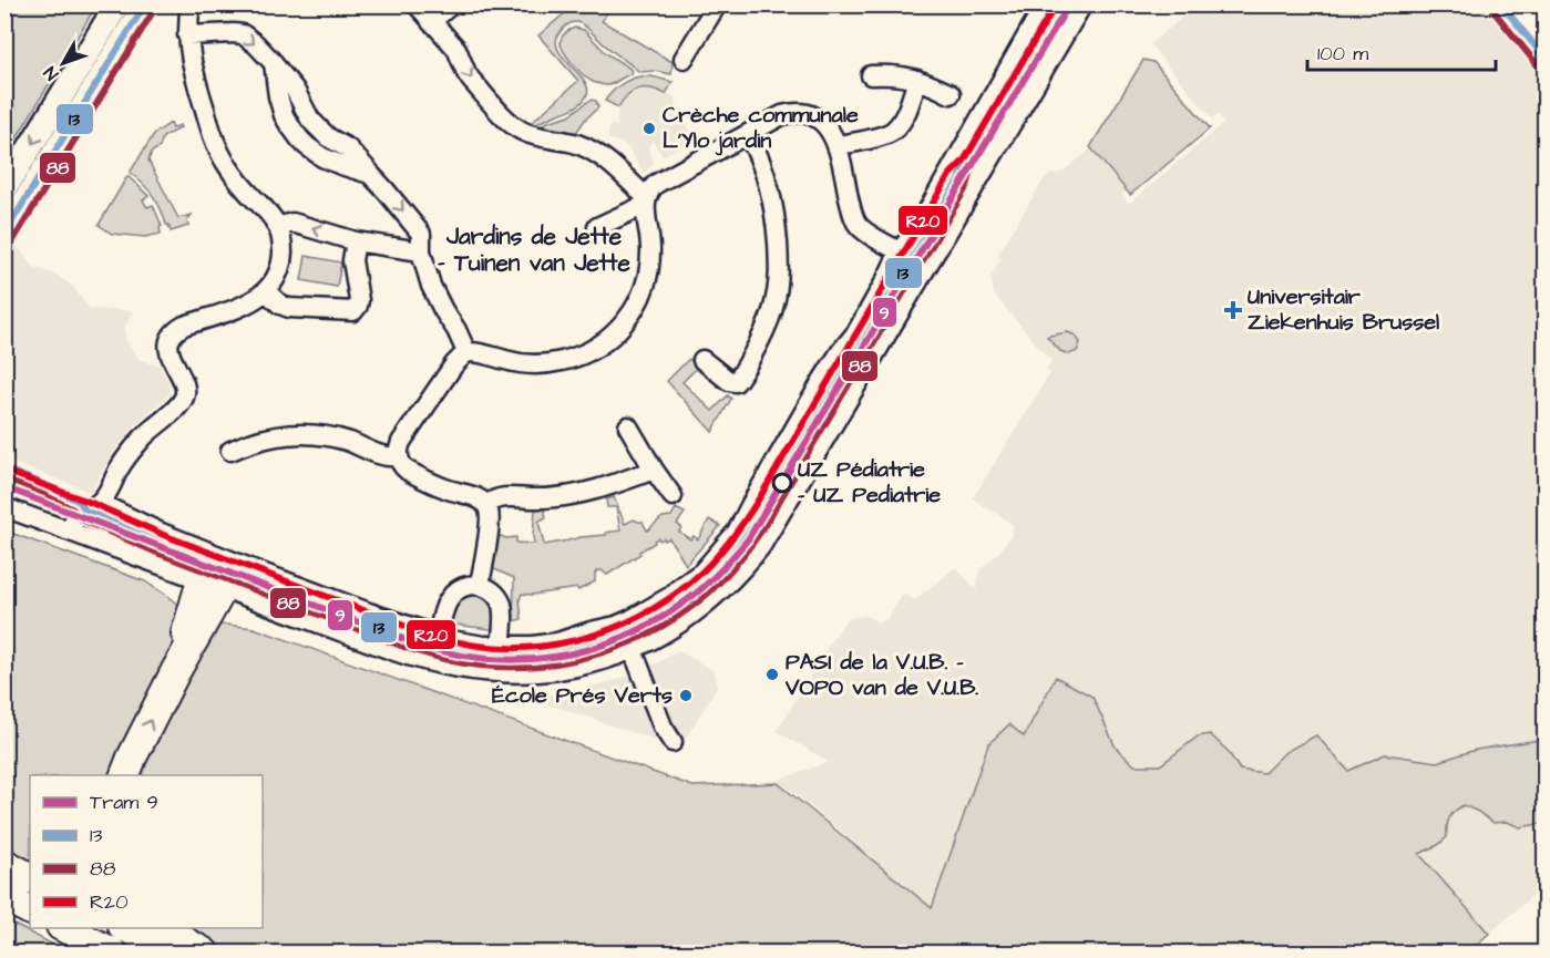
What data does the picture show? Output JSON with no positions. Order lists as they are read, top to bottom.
{
  "districts": ["Jardins de Jette - Tuinen van Jette"],
  "places": {
    "other": [
      "Crèche communale L'Ylo jardin",
      "UZ Pédiatrie - UZ Pediatrie",
      "PASI de la V.U.B. - VOPO van de V.U.B.",
      "École Prés Verts"
    ],
    "health": ["Universitair Ziekenhuis Brussel"]
  },
  "lines": [
    "tram line 9",
    "transit line 13",
    "transit line R20",
    "transit line 88"
  ],
  "legend": [
    "Tram 9",
    "13",
    "88",
    "R20"
  ],
  "scale_bar": "100 m",
  "north": "bottom left"
}
